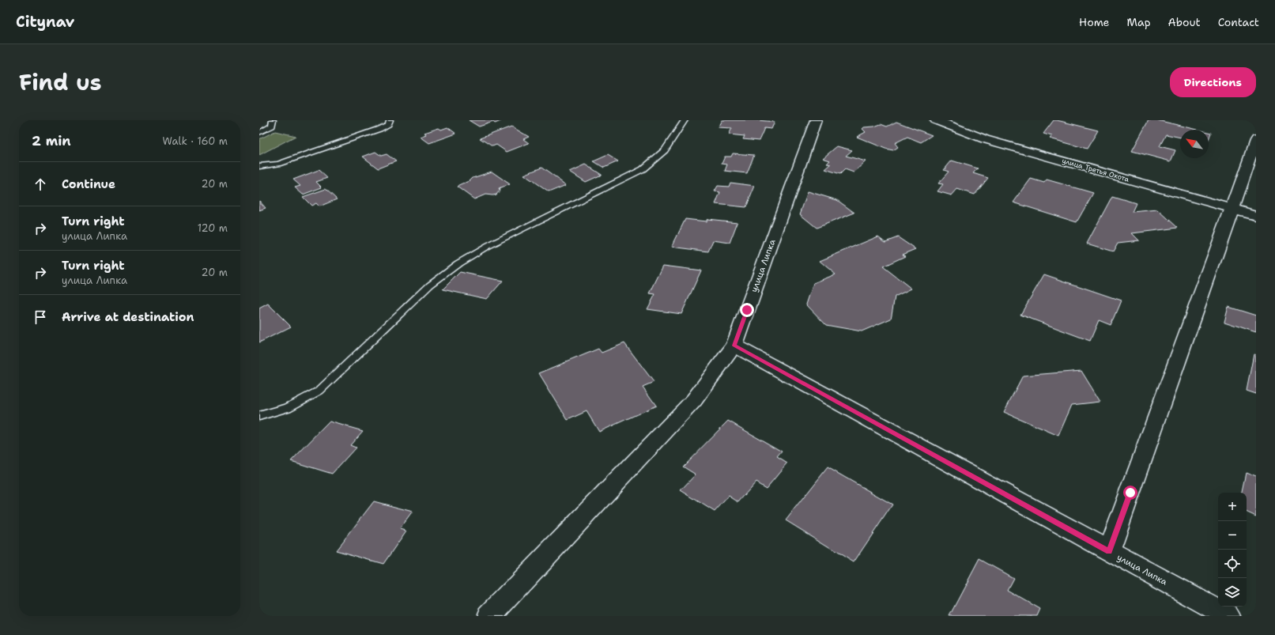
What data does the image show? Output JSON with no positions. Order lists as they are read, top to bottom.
{
  "streets": {
    "street": ["улица Третья Охота", "улица Липка"]
  },
  "north": "top left",
  "page": {
    "header": "Citynav",
    "nav": [
      "Home",
      "Map",
      "About",
      "Contact"
    ],
    "title": "Find us",
    "buttons": "Directions",
    "heading": ["2 min", "Walk · 160 m"],
    "list": [
      ["Continue", "20 m"],
      ["Turn right", "улица Липка", "120 m"],
      ["Turn right", "улица Липка", "20 m"],
      "Arrive at destination"
    ],
    "map_buttons": ["+", "−"]
  }
}
